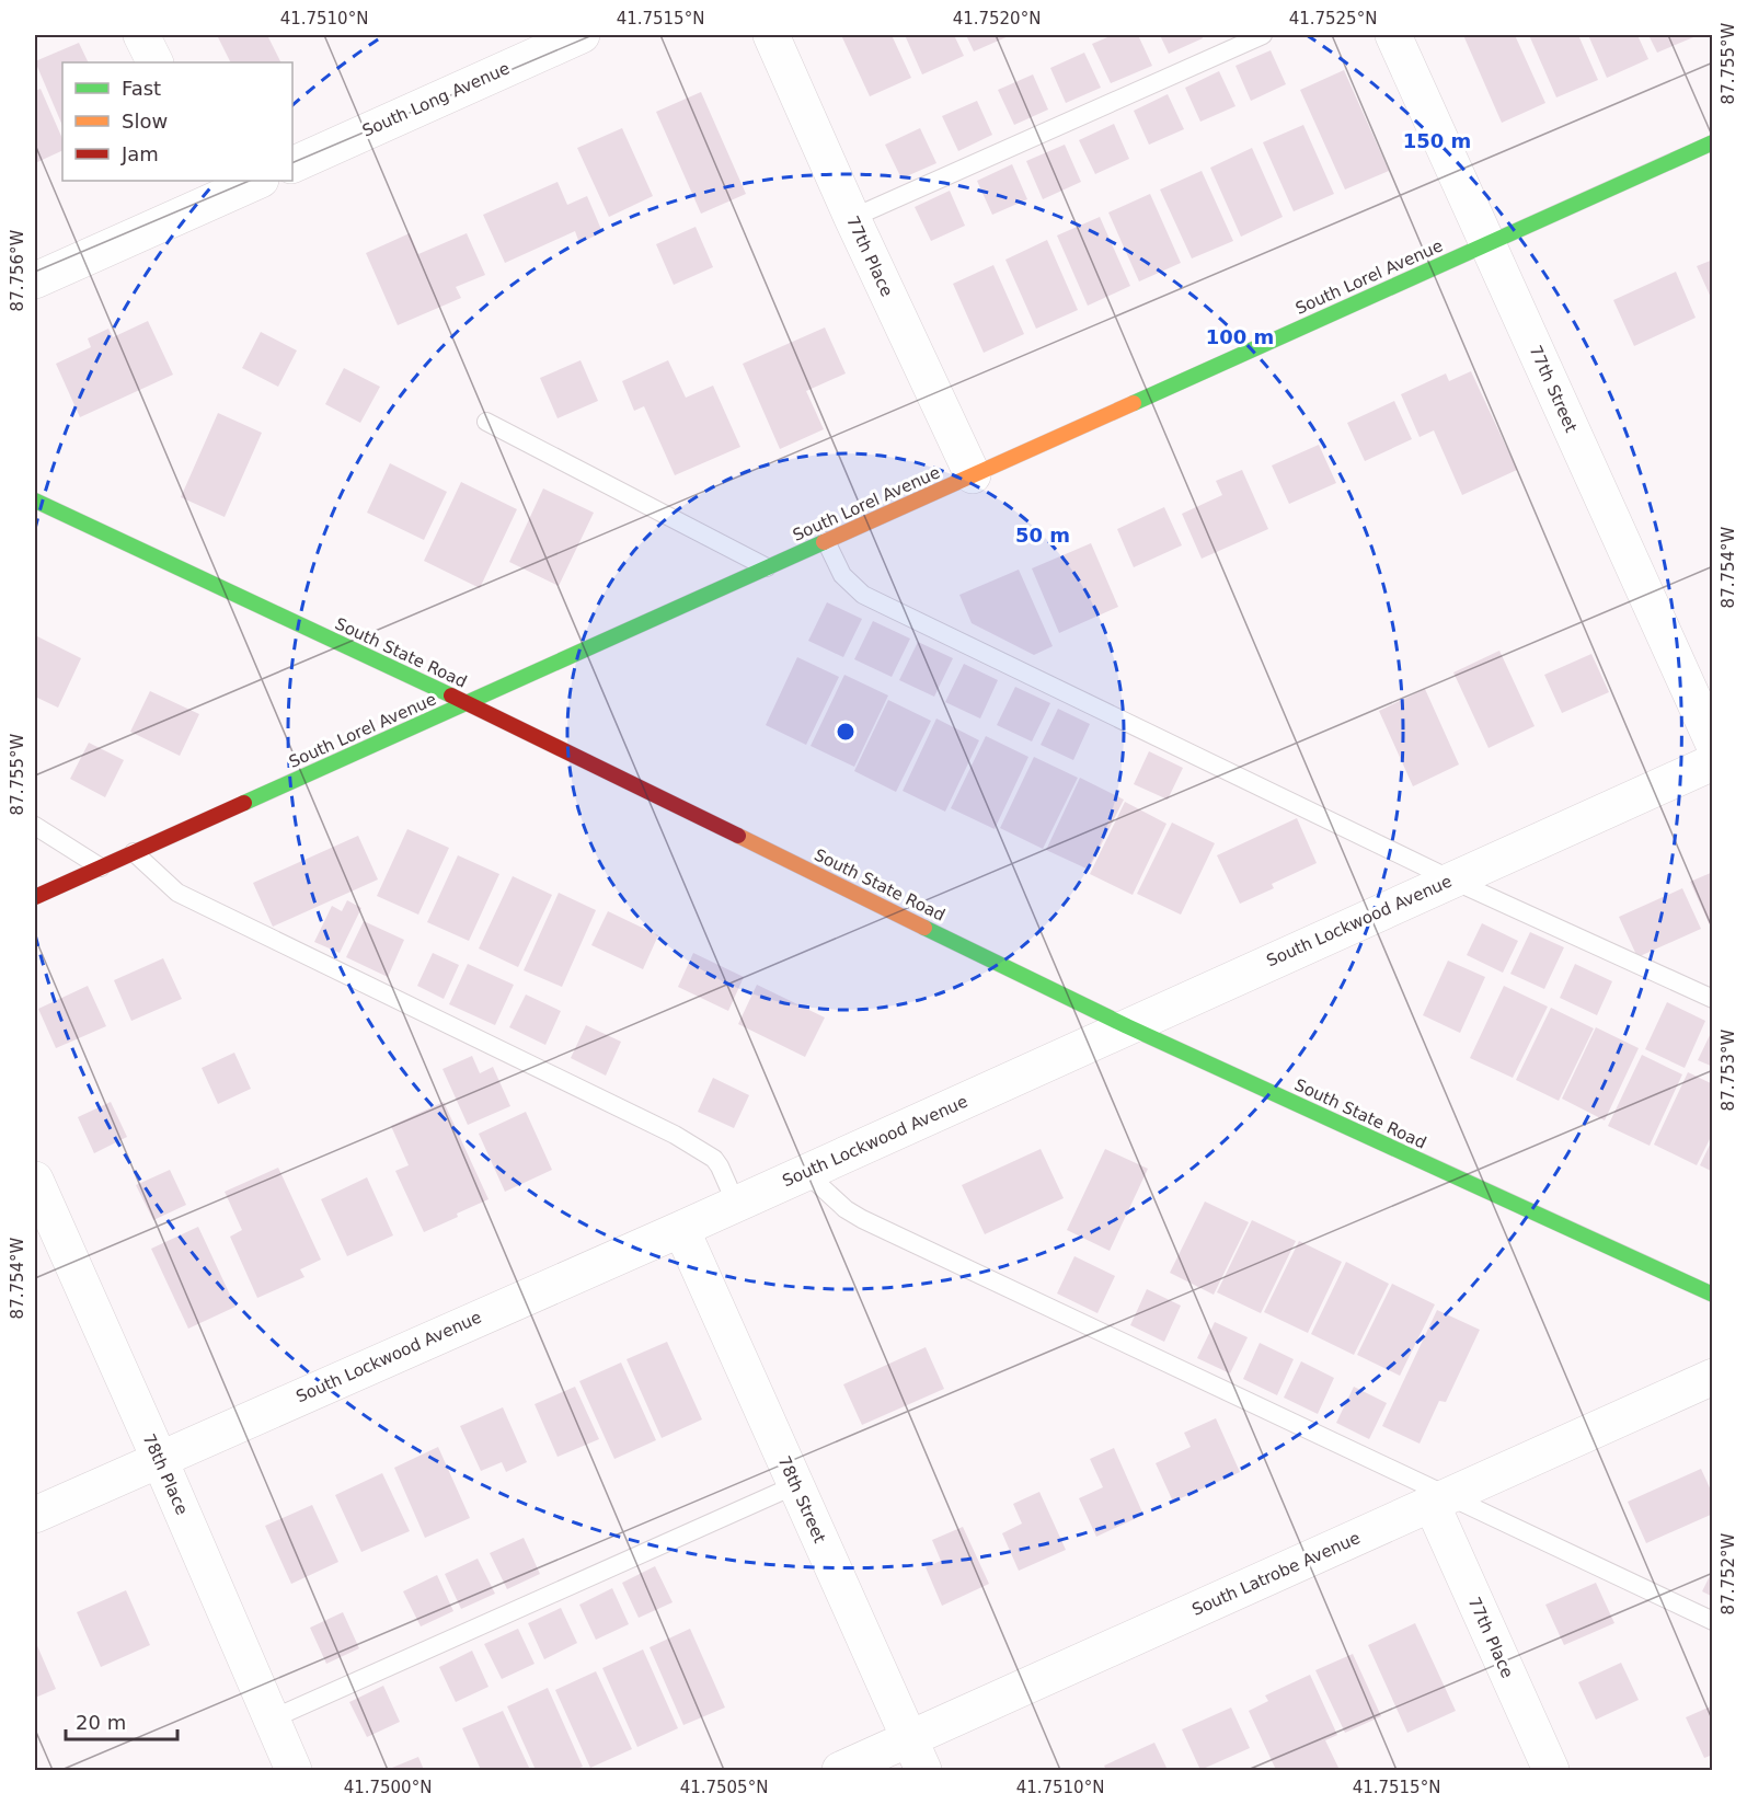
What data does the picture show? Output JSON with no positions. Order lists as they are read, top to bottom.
{
  "streets": {
    "street": [
      "South Long Avenue",
      "77th Place",
      "South Lorel Avenue",
      "77th Street",
      "South State Road",
      "South Lockwood Avenue",
      "78th Place",
      "78th Street",
      "South Latrobe Avenue"
    ]
  },
  "crossings": [
    ["77th Place", "South Lorel Avenue"],
    ["77th Place", "South Latrobe Avenue"],
    ["South Lorel Avenue", "77th Street"],
    ["South Lorel Avenue", "South State Road"],
    ["South State Road", "South Lockwood Avenue"],
    ["South Lockwood Avenue", "78th Place"],
    ["South Lockwood Avenue", "78th Street"],
    ["78th Street", "South Latrobe Avenue"]
  ],
  "legend": ["Fast", "Slow", "Jam"],
  "scale_bar": "20 m",
  "coordinates": [
    "41.7510°N",
    "41.7515°N",
    "41.7520°N",
    "41.7525°N",
    "87.755°W",
    "87.756°W",
    "87.754°W",
    "87.753°W",
    "87.752°W",
    "41.7500°N",
    "41.7505°N"
  ],
  "rings": ["150 m", "100 m", "50 m"]
}
